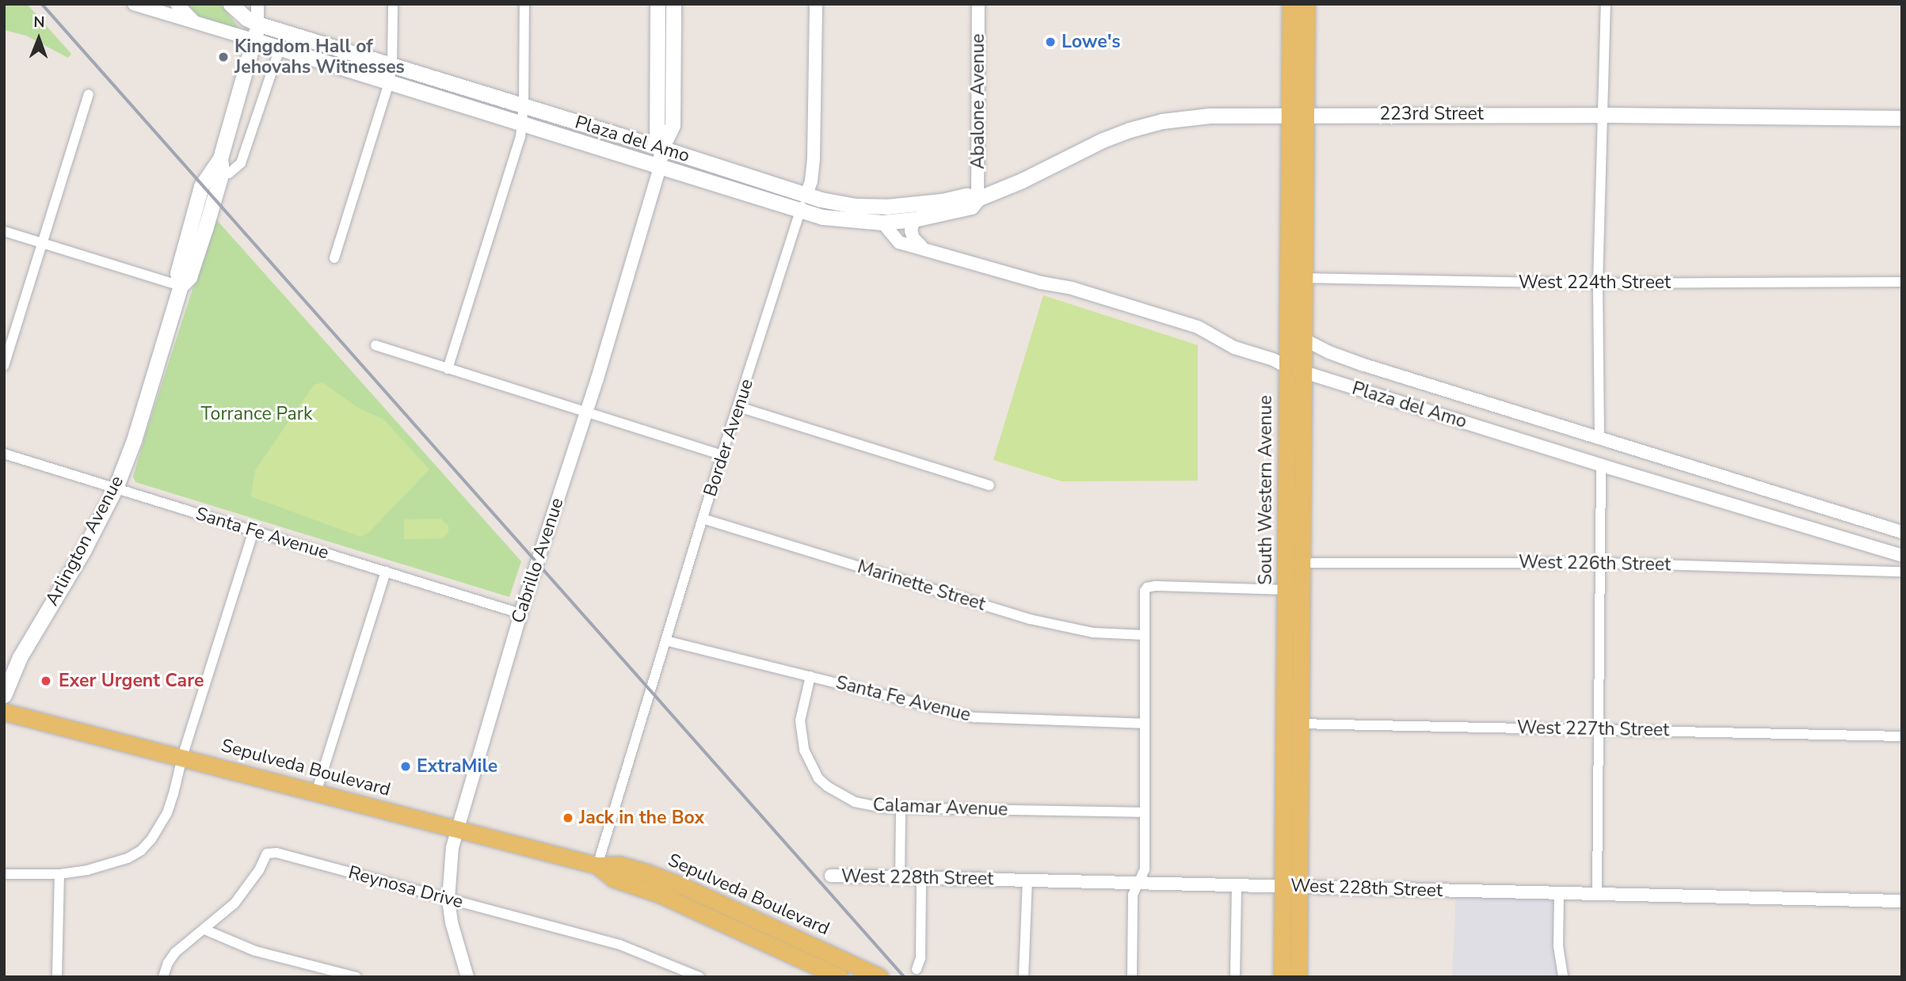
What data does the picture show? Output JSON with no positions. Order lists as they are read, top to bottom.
{
  "streets": {
    "main road": [
      "223rd Street",
      "Plaza del Amo",
      "South Western Avenue",
      "Arlington Avenue",
      "Cabrillo Avenue",
      "Sepulveda Boulevard"
    ],
    "street": [
      "Abalone Avenue",
      "West 224th Street",
      "Border Avenue",
      "Santa Fe Avenue",
      "West 226th Street",
      "Marinette Street",
      "West 227th Street",
      "Calamar Avenue",
      "West 228th Street",
      "Reynosa Drive"
    ]
  },
  "crossings": [
    ["Abalone Avenue", "223rd Street"],
    ["Abalone Avenue", "Plaza del Amo"],
    ["223rd Street", "Plaza del Amo"],
    ["223rd Street", "South Western Avenue"],
    ["Plaza del Amo", "Border Avenue"],
    ["Plaza del Amo", "South Western Avenue"],
    ["Plaza del Amo", "Arlington Avenue"],
    ["Plaza del Amo", "Cabrillo Avenue"],
    ["West 224th Street", "South Western Avenue"],
    ["Border Avenue", "Santa Fe Avenue"],
    ["Border Avenue", "Marinette Street"],
    ["Border Avenue", "Sepulveda Boulevard"],
    ["South Western Avenue", "West 226th Street"],
    ["South Western Avenue", "West 227th Street"],
    ["South Western Avenue", "West 228th Street"],
    ["Santa Fe Avenue", "Arlington Avenue"],
    ["Santa Fe Avenue", "Cabrillo Avenue"],
    ["Santa Fe Avenue", "Calamar Avenue"],
    ["Cabrillo Avenue", "Sepulveda Boulevard"],
    ["Cabrillo Avenue", "Reynosa Drive"]
  ],
  "parks": ["Torrance Park"],
  "places": [
    "Lowe's",
    "Kingdom Hall of Jehovahs Witnesses",
    "Exer Urgent Care",
    "ExtraMile",
    "Jack in the Box"
  ],
  "north": "top"
}
